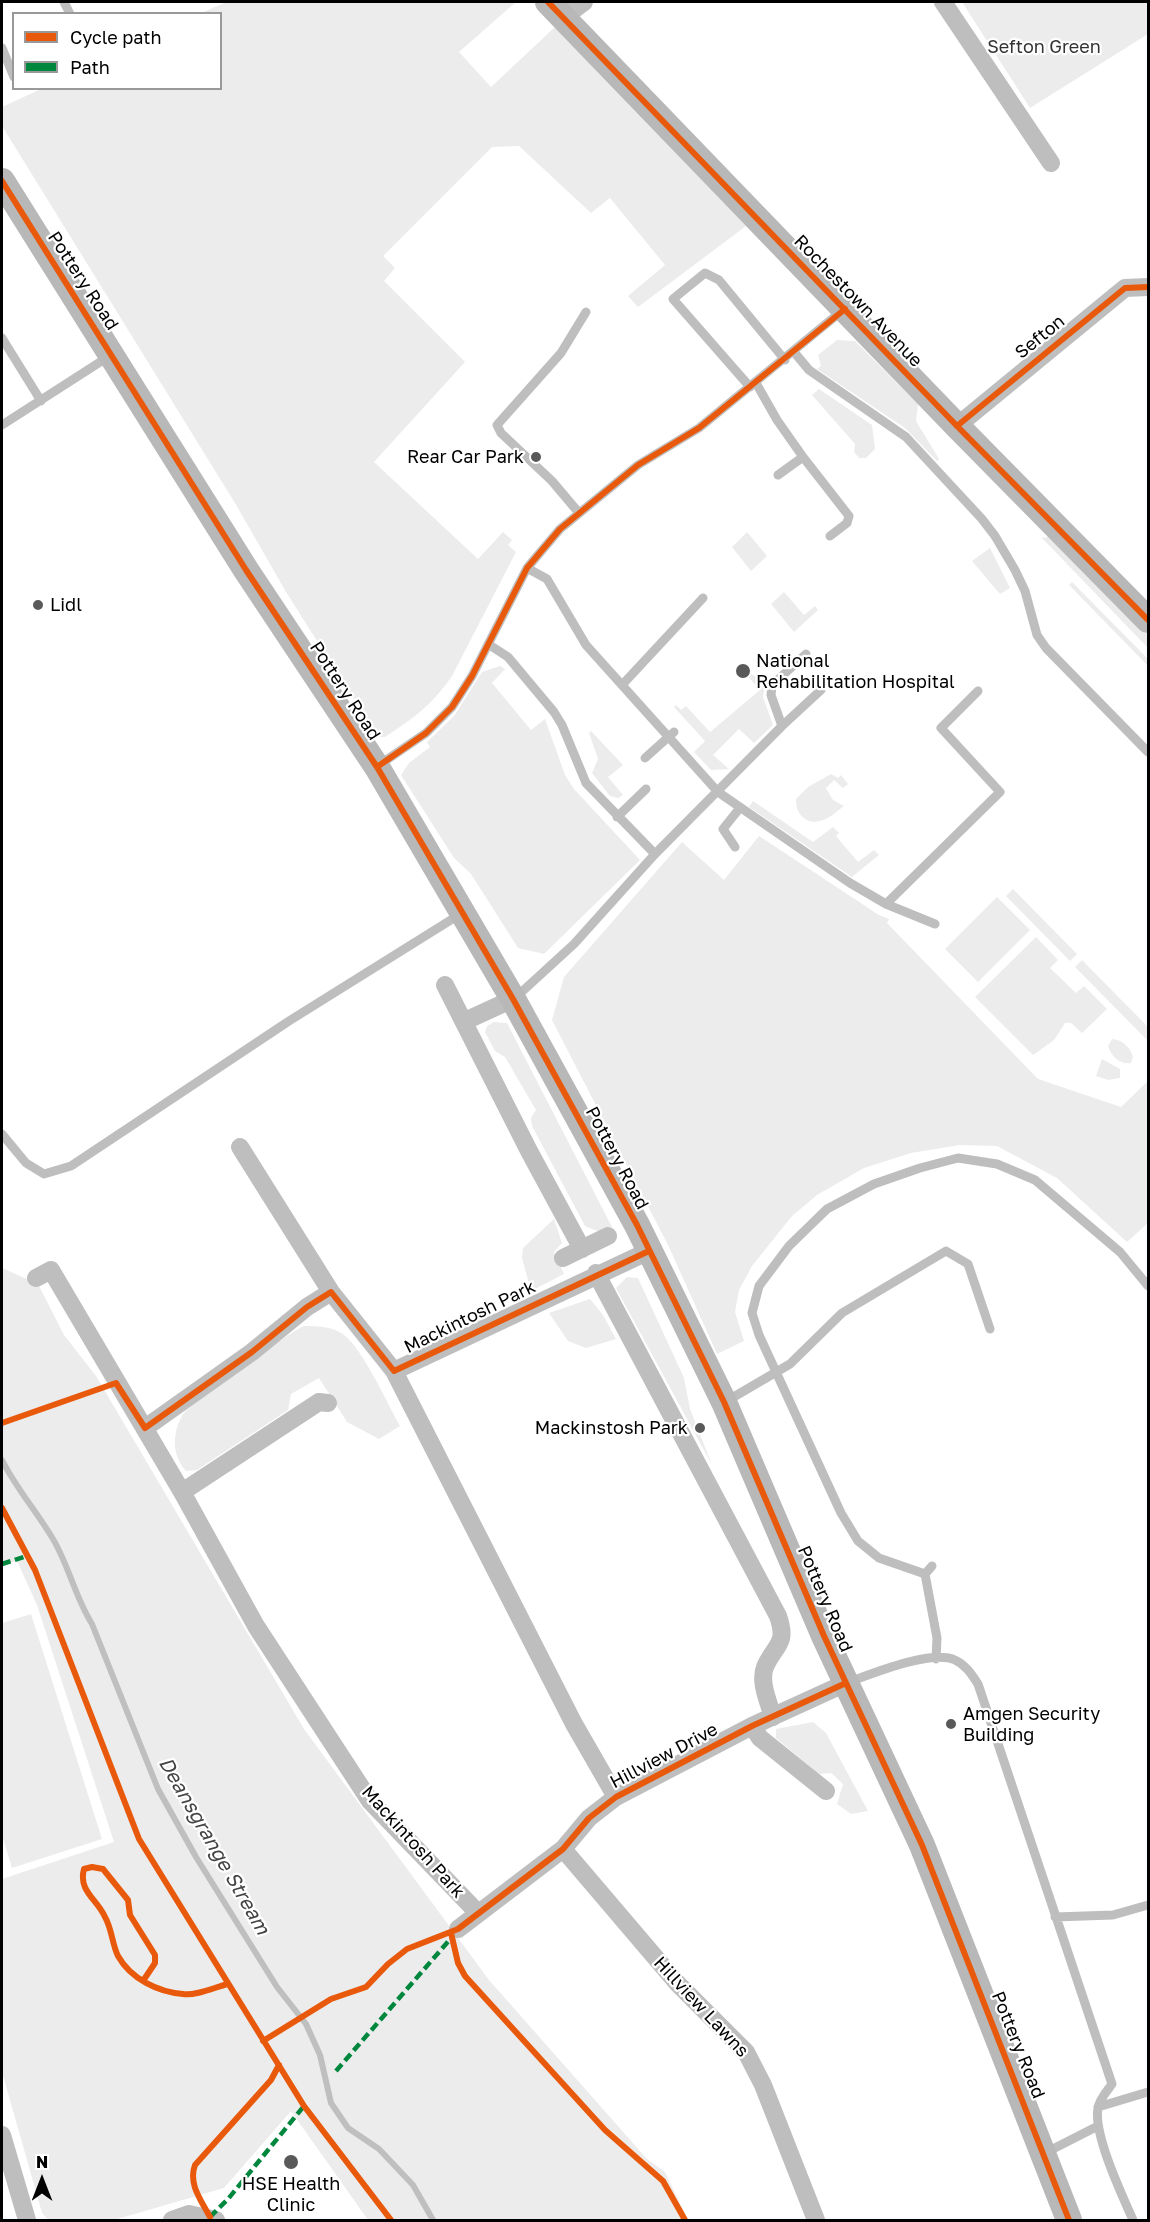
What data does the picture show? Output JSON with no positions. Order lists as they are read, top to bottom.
{
  "streets": {
    "street": [
      "Pottery Road",
      "Rochestown Avenue",
      "Sefton",
      "Mackintosh Park",
      "Hillview Drive",
      "Hillview Lawns"
    ]
  },
  "crossings": [
    ["Pottery Road", "Mackintosh Park"],
    ["Pottery Road", "Hillview Drive"],
    ["Rochestown Avenue", "Sefton"],
    ["Mackintosh Park", "Hillview Drive"],
    ["Hillview Drive", "Hillview Lawns"]
  ],
  "water": ["Deansgrange Stream"],
  "parks": ["Sefton Green"],
  "places": [
    "Rear Car Park",
    "Lidl",
    "National Rehabilitation Hospital",
    "Mackinstosh Park",
    "Amgen Security Building",
    "HSE Health Clinic"
  ],
  "legend": ["Cycle path", "Path"],
  "north": "top"
}
